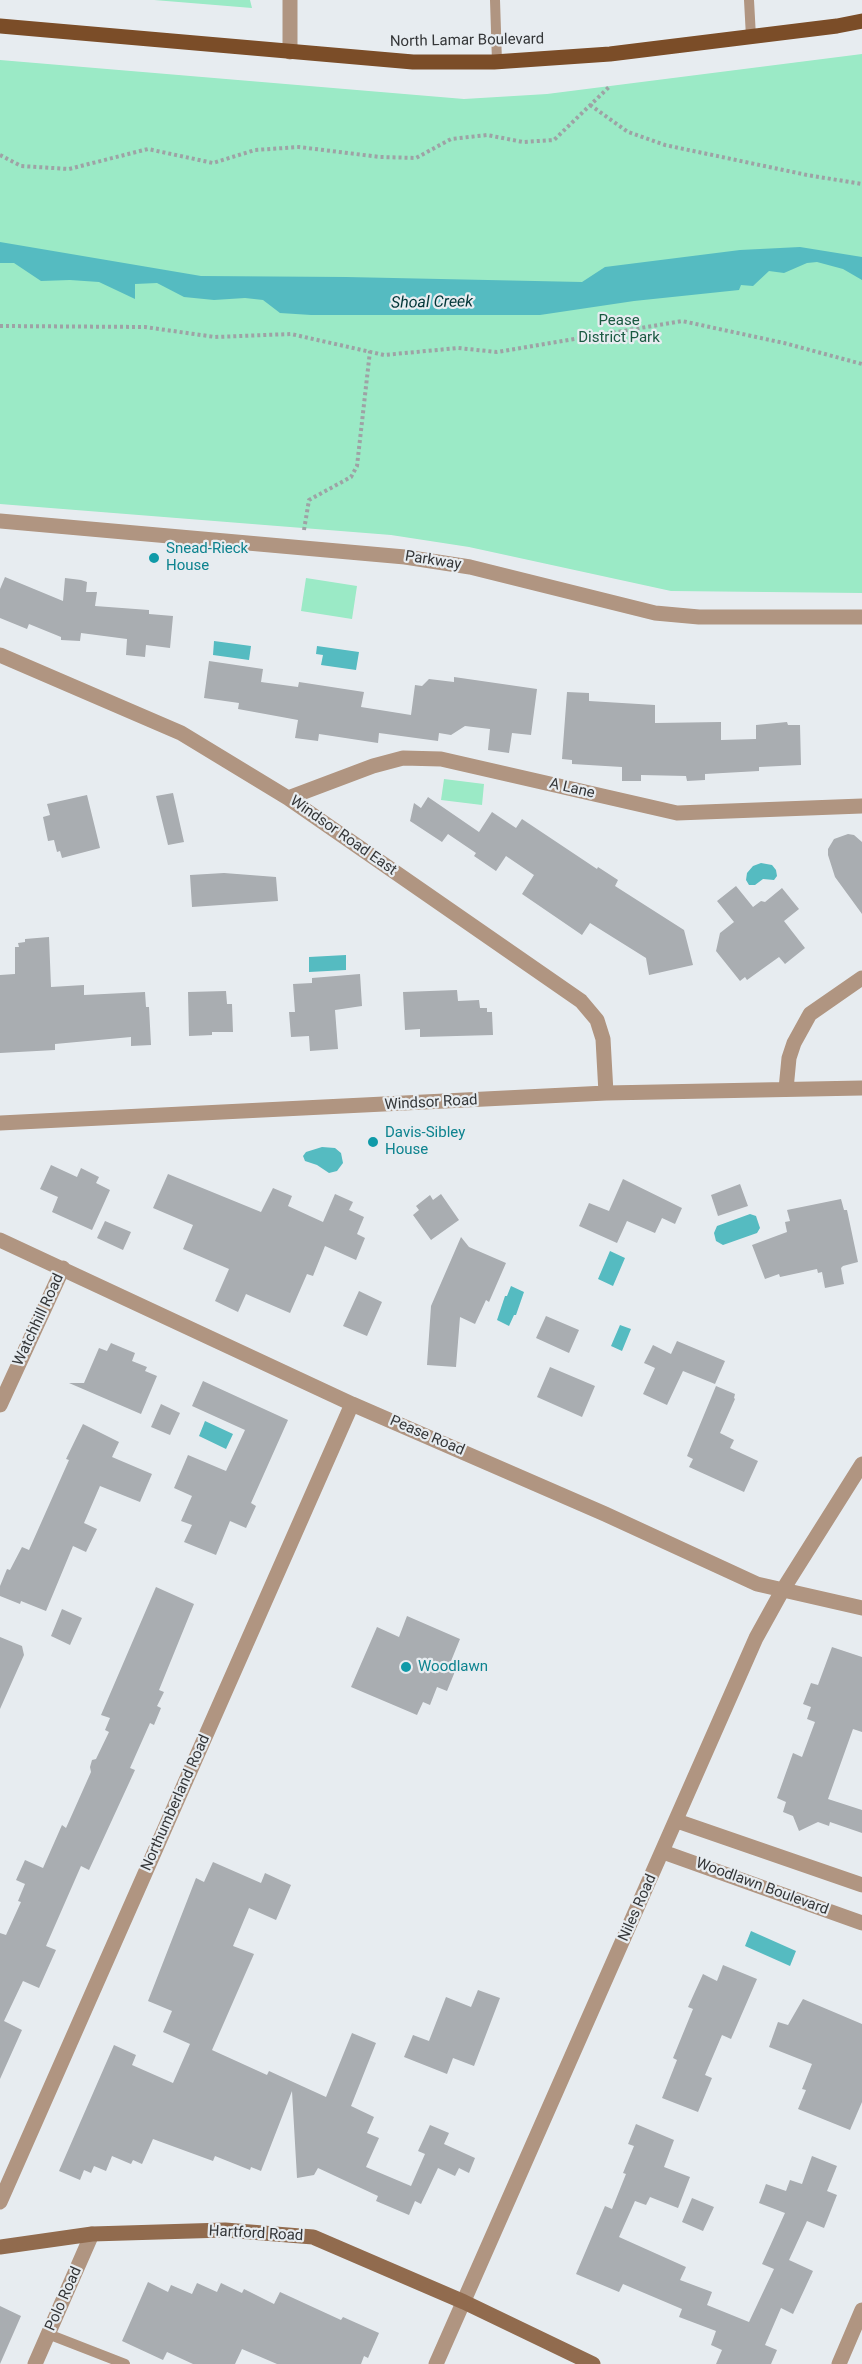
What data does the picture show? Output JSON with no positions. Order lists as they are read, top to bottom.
{
  "streets": {
    "main road": ["North Lamar Boulevard"],
    "street": [
      "Parkway",
      "A Lane",
      "Windsor Road East",
      "Windsor Road",
      "Watchhill Road",
      "Pease Road",
      "Northumberland Road",
      "Woodlawn Boulevard",
      "Niles Road",
      "Hartford Road",
      "Polo Road"
    ]
  },
  "crossings": [
    ["A Lane", "Windsor Road East"],
    ["Windsor Road East", "Windsor Road"],
    ["Watchhill Road", "Pease Road"],
    ["Pease Road", "Northumberland Road"],
    ["Pease Road", "Niles Road"],
    ["Woodlawn Boulevard", "Niles Road"],
    ["Niles Road", "Hartford Road"],
    ["Hartford Road", "Polo Road"]
  ],
  "water": ["Shoal Creek"],
  "parks": ["Pease District Park"],
  "places": ["Snead-Rieck House", "Davis-Sibley House", "Woodlawn"]
}
